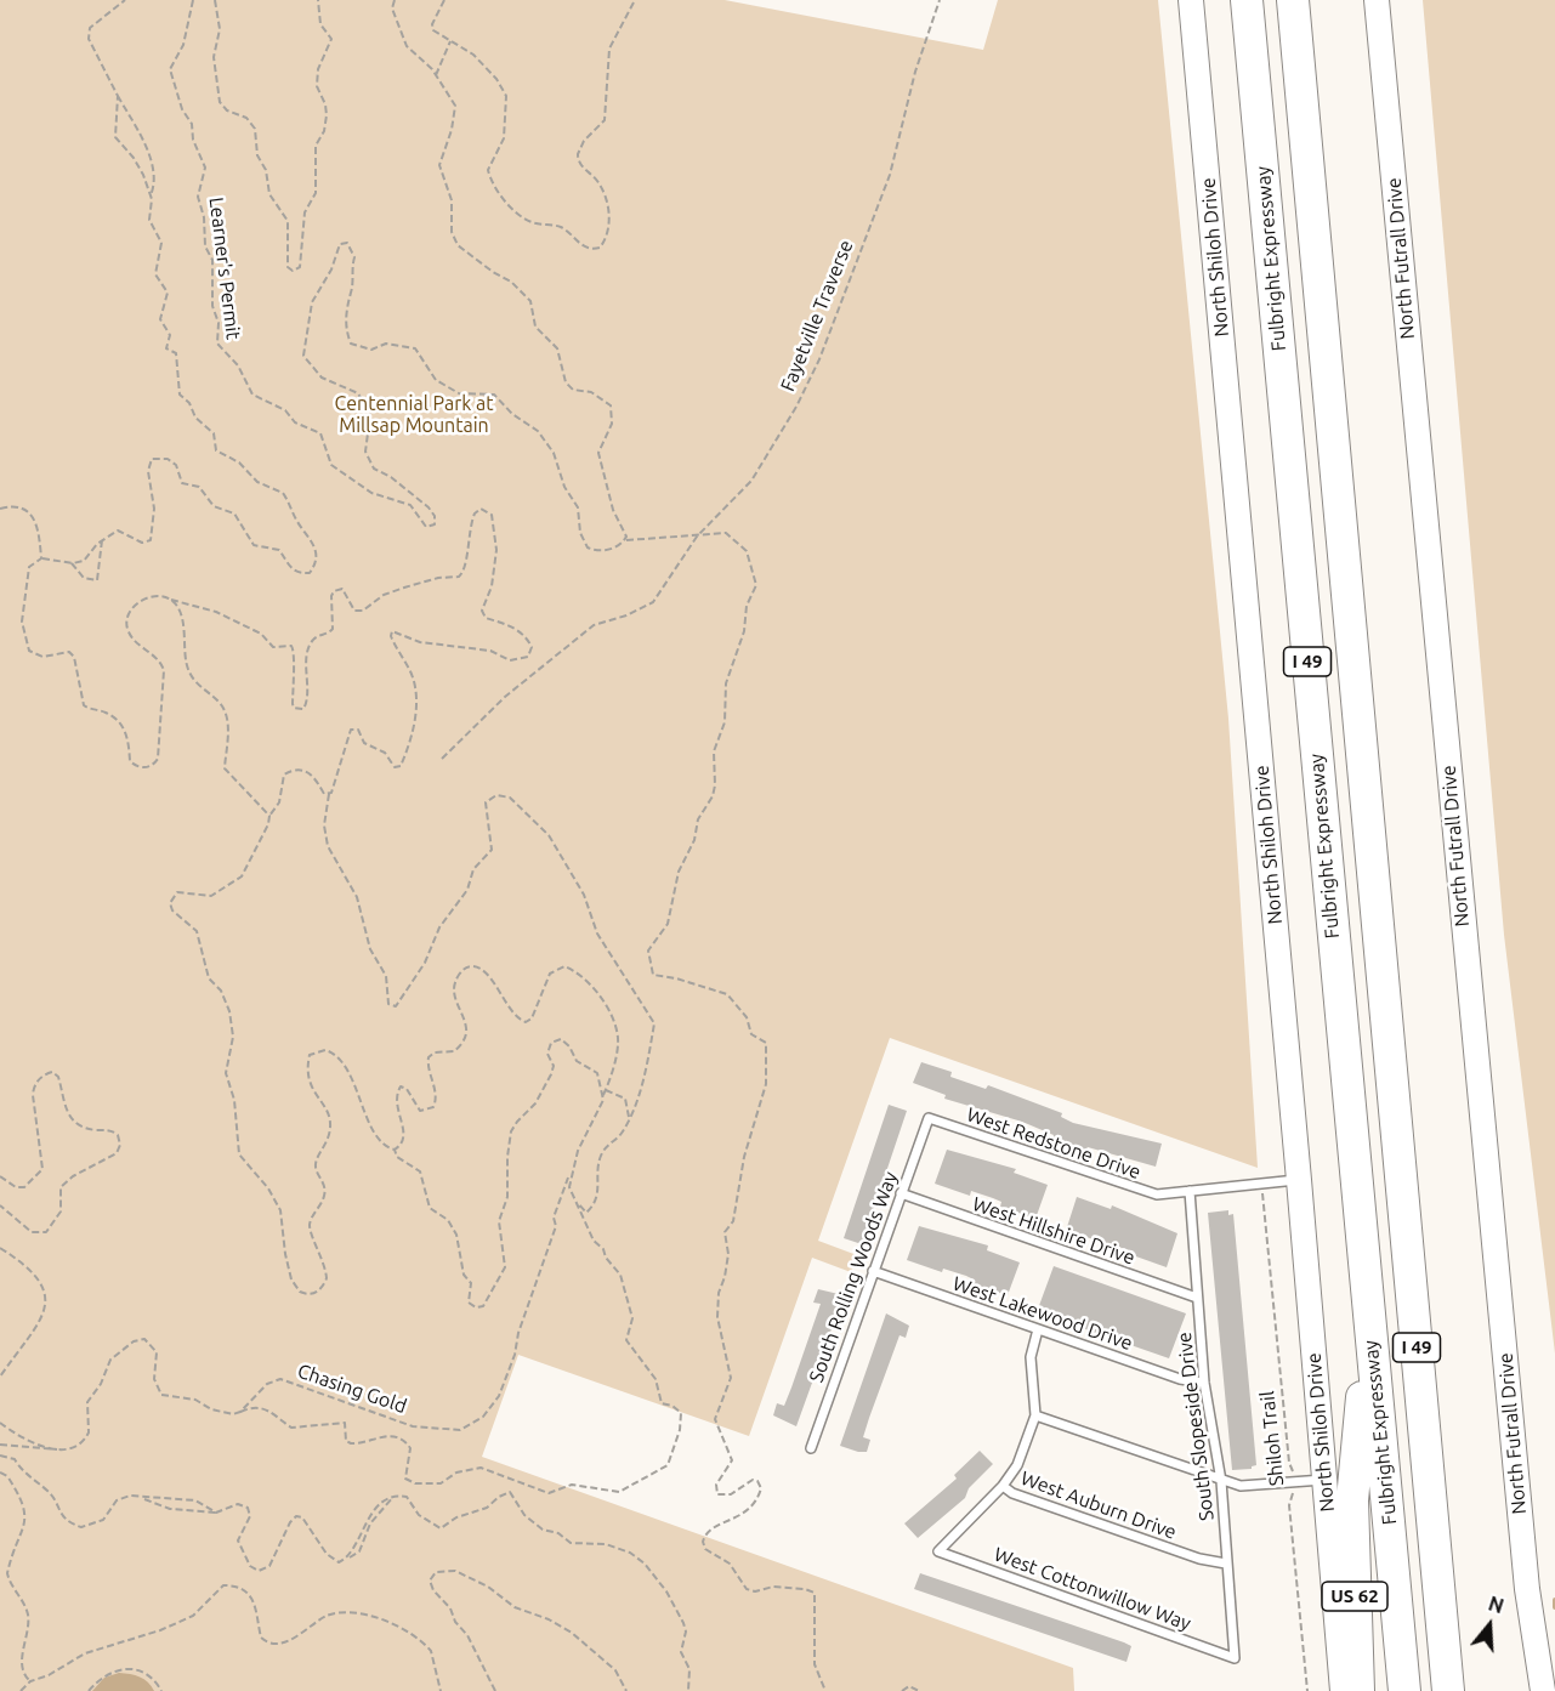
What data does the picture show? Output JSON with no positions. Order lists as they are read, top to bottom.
{
  "streets": {
    "highway": ["Fulbright Expressway", "I 49", "US 62"],
    "main road": ["North Shiloh Drive", "North Futrall Drive"],
    "lane": [
      "West Redstone Drive",
      "West Hillshire Drive",
      "South Rolling Woods Way",
      "West Lakewood Drive",
      "South Slopeside Drive",
      "West Auburn Drive",
      "West Cottonwillow Way"
    ],
    "path": [
      "Learner's Permit",
      "Fayetville Traverse",
      "Chasing Gold",
      "Shiloh Trail"
    ]
  },
  "crossings": [
    ["North Shiloh Drive", "West Redstone Drive"],
    ["Fulbright Expressway", "US 62"],
    ["West Redstone Drive", "South Rolling Woods Way"],
    ["West Redstone Drive", "South Slopeside Drive"],
    ["West Redstone Drive", "Shiloh Trail"],
    ["West Hillshire Drive", "South Rolling Woods Way"],
    ["West Hillshire Drive", "South Slopeside Drive"],
    ["South Rolling Woods Way", "West Lakewood Drive"],
    ["West Lakewood Drive", "South Slopeside Drive"],
    ["South Slopeside Drive", "West Auburn Drive"],
    ["South Slopeside Drive", "West Cottonwillow Way"],
    ["West Auburn Drive", "West Cottonwillow Way"]
  ],
  "parks": ["Centennial Park at Millsap Mountain"],
  "north": "top"
}
